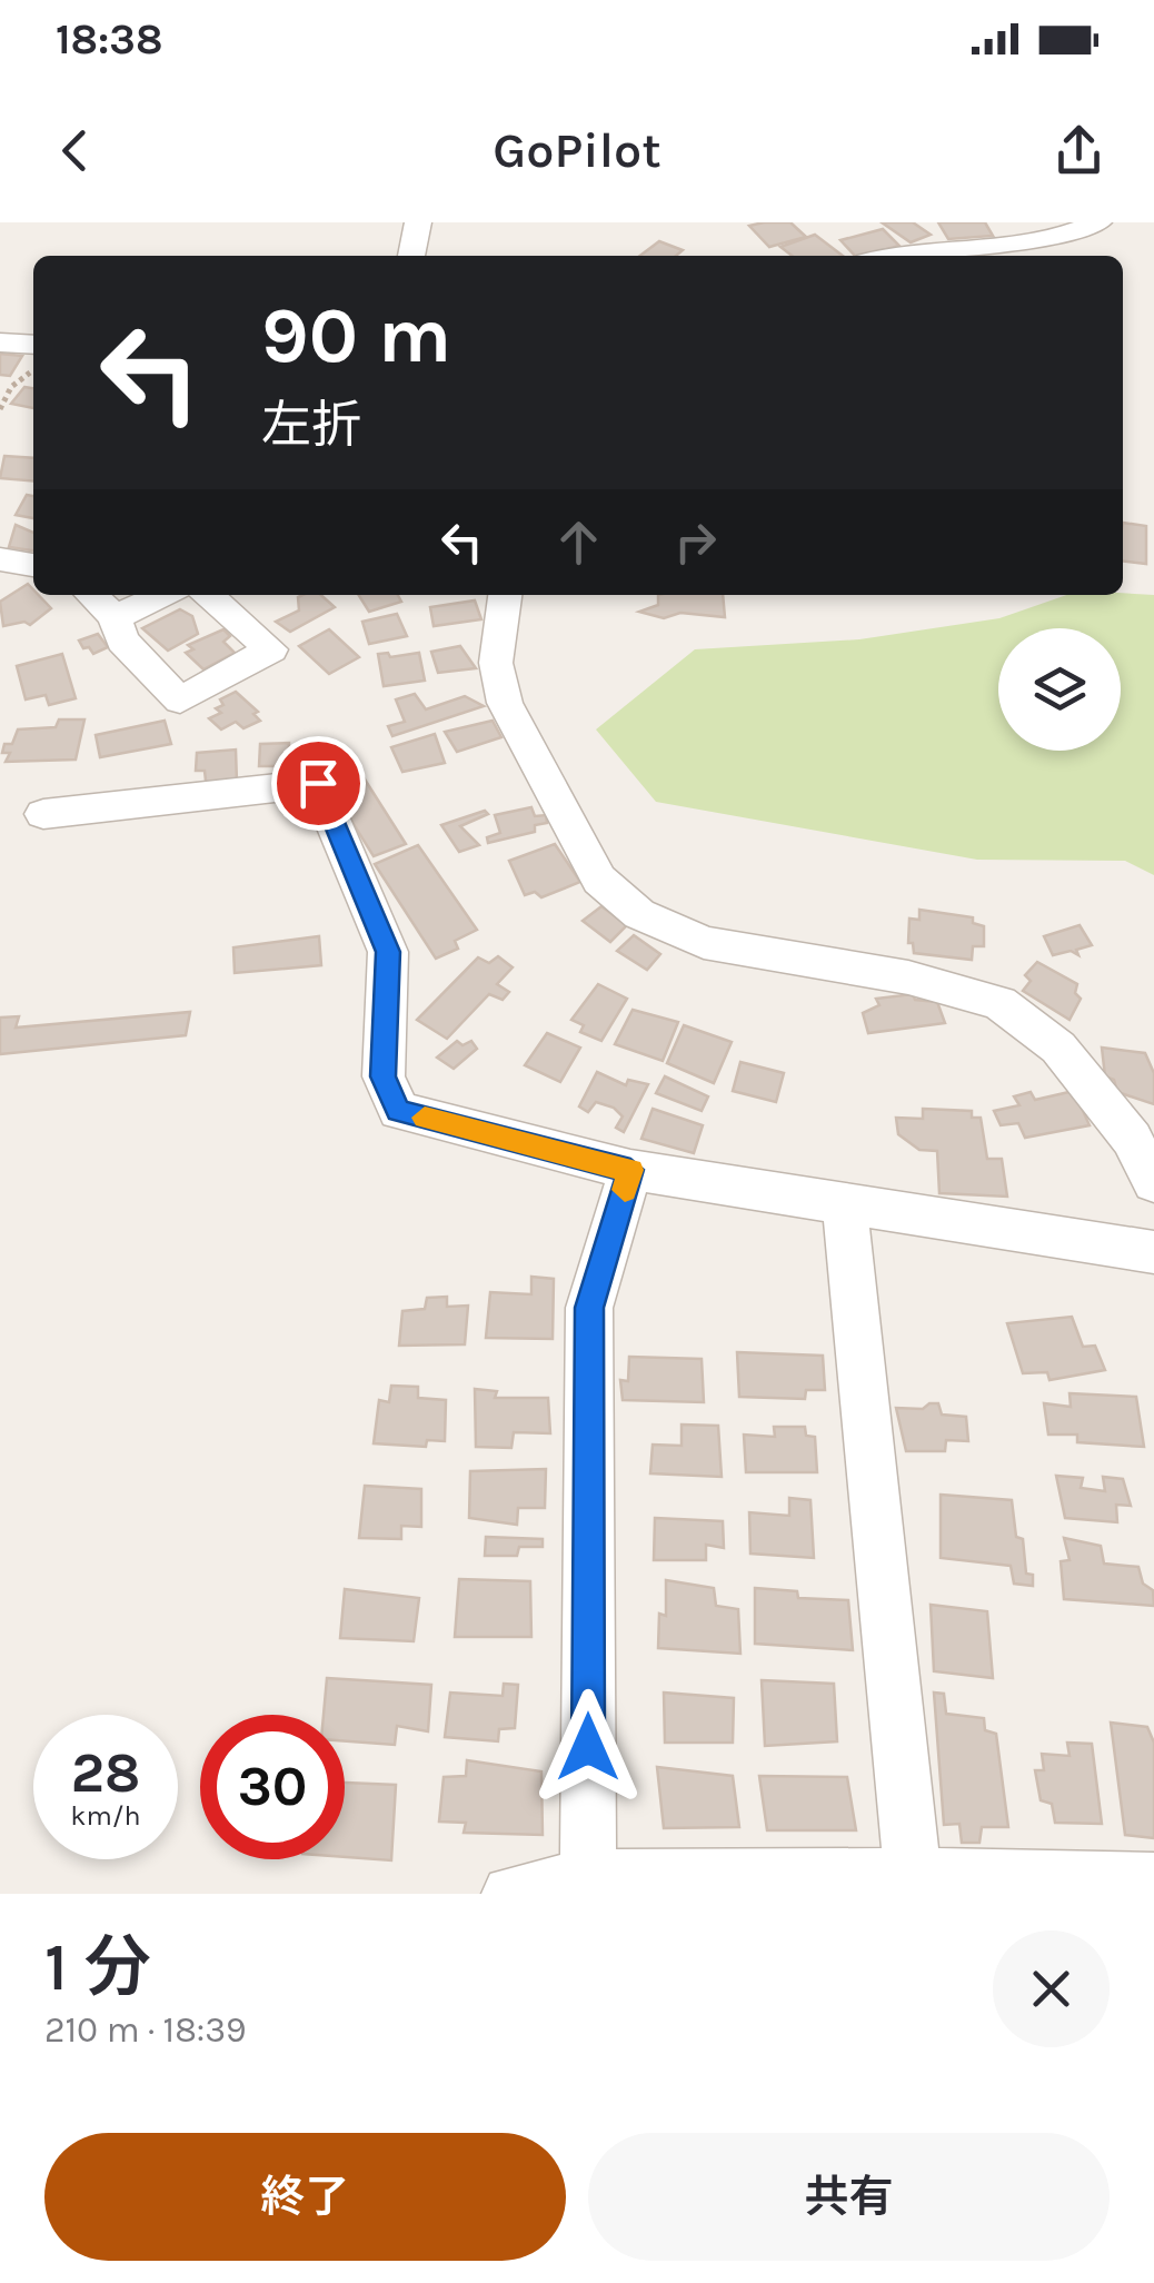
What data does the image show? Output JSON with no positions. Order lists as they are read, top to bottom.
{
  "page": {
    "status": "18:38",
    "header": "GoPilot",
    "turn": ["90 m", "左折"],
    "speed": "28 km/h",
    "limit": "30",
    "heading": ["1 分", "210 m · 18:39"],
    "buttons": ["終了", "共有"]
  }
}
